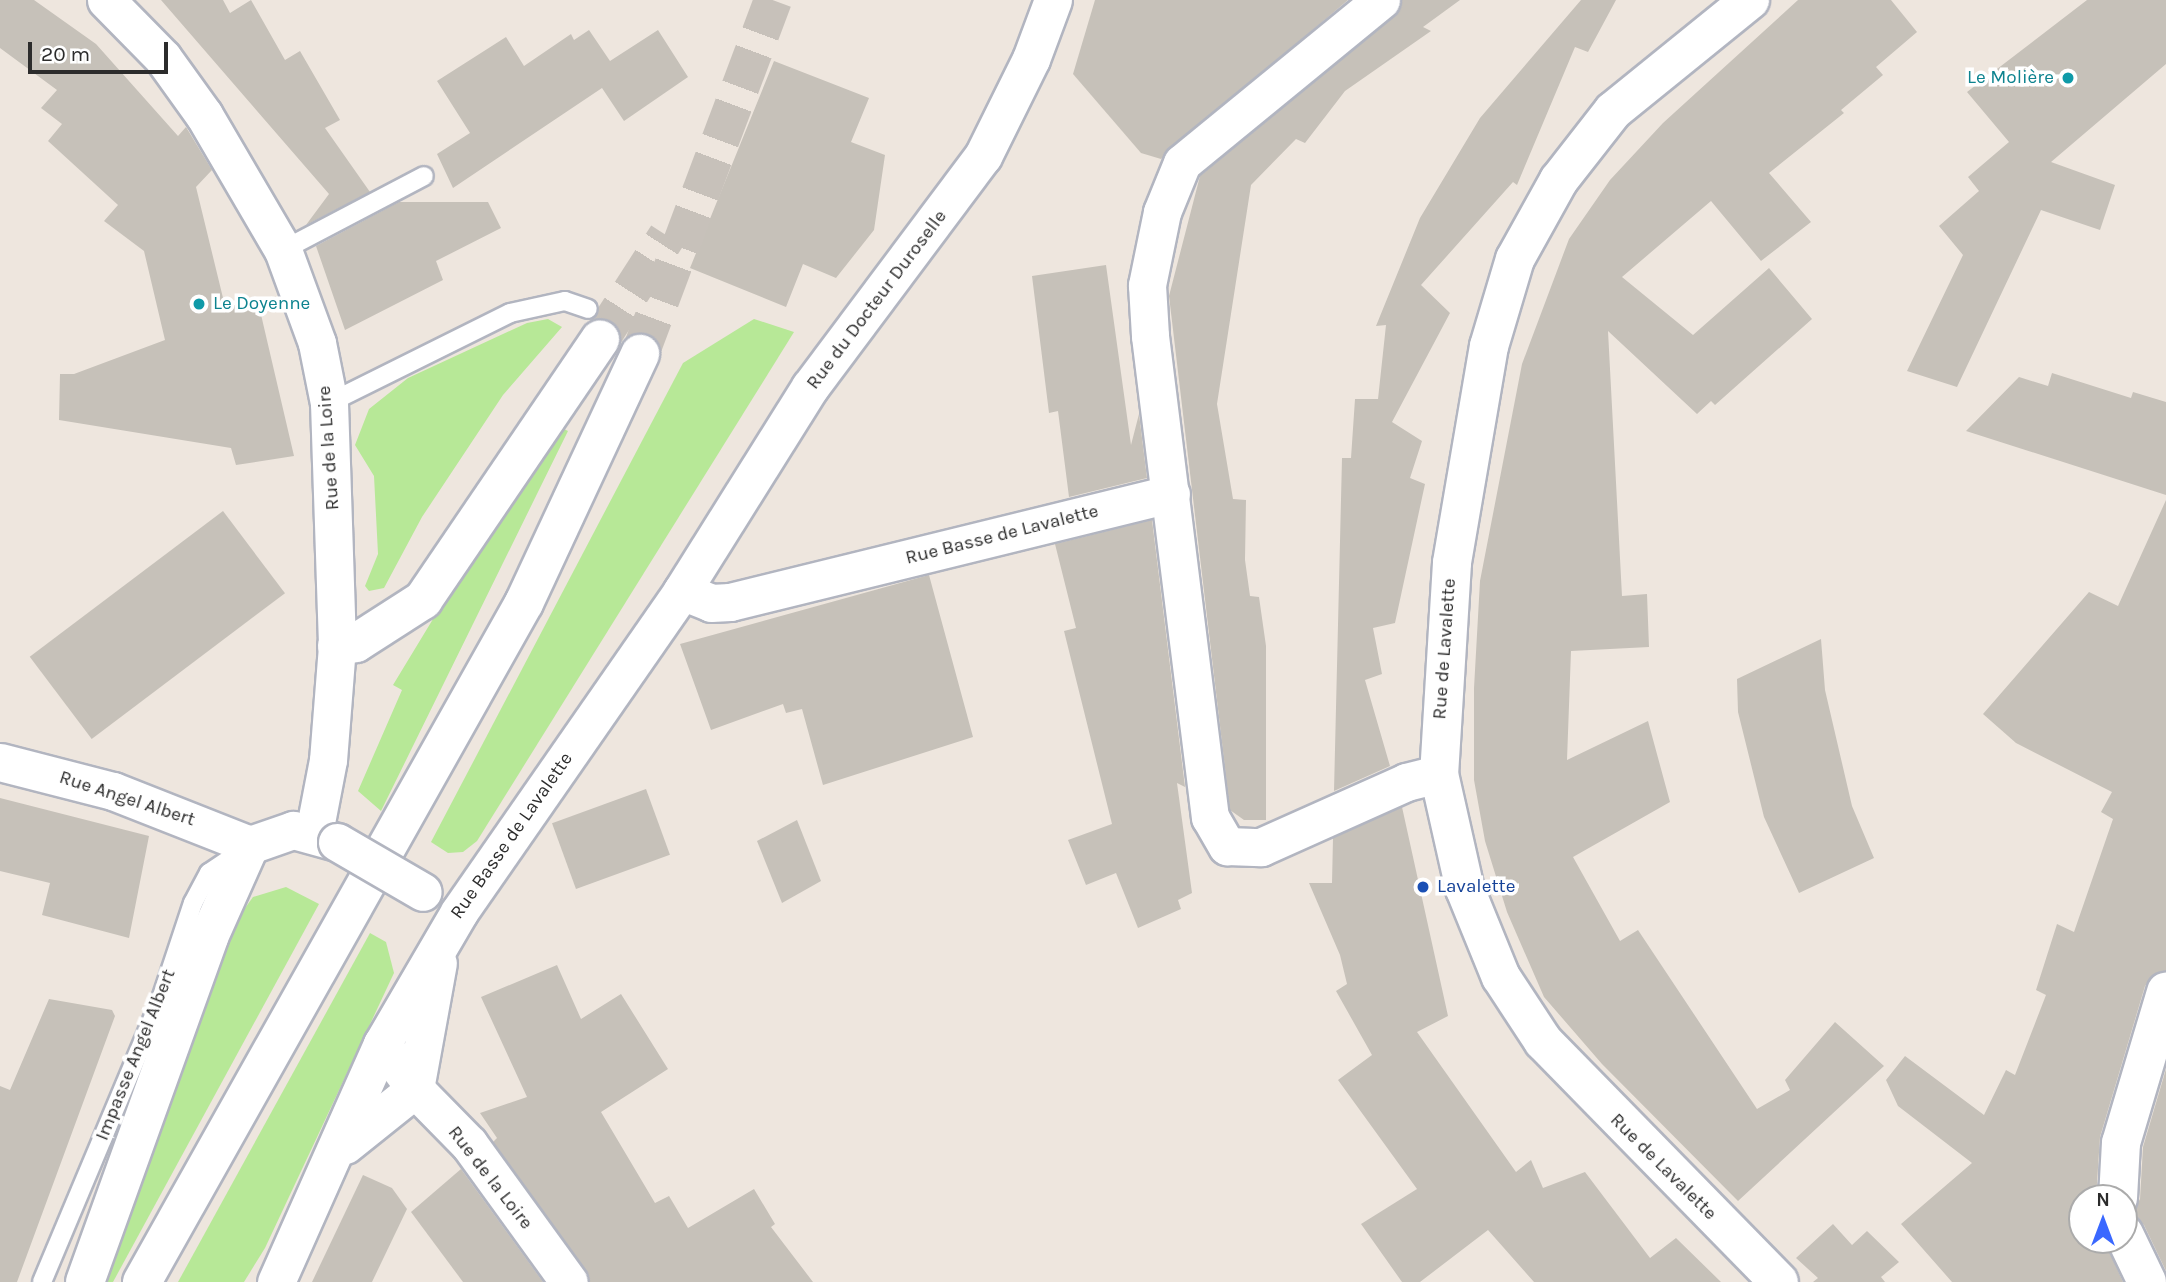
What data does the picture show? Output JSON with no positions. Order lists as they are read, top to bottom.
{
  "streets": {
    "main road": ["Rue de Lavalette"],
    "street": [
      "Rue du Docteur Duroselle",
      "Rue de la Loire",
      "Rue Basse de Lavalette",
      "Rue Angel Albert"
    ],
    "lane": ["Impasse Angel Albert"]
  },
  "crossings": [
    ["Rue du Docteur Duroselle", "Rue Basse de Lavalette"],
    ["Rue de la Loire", "Rue Basse de Lavalette"],
    ["Rue Angel Albert", "Impasse Angel Albert"]
  ],
  "places": ["Le Molière", "Le Doyenne", "Lavalette"],
  "scale_bar": "20 m",
  "north": "top"
}
